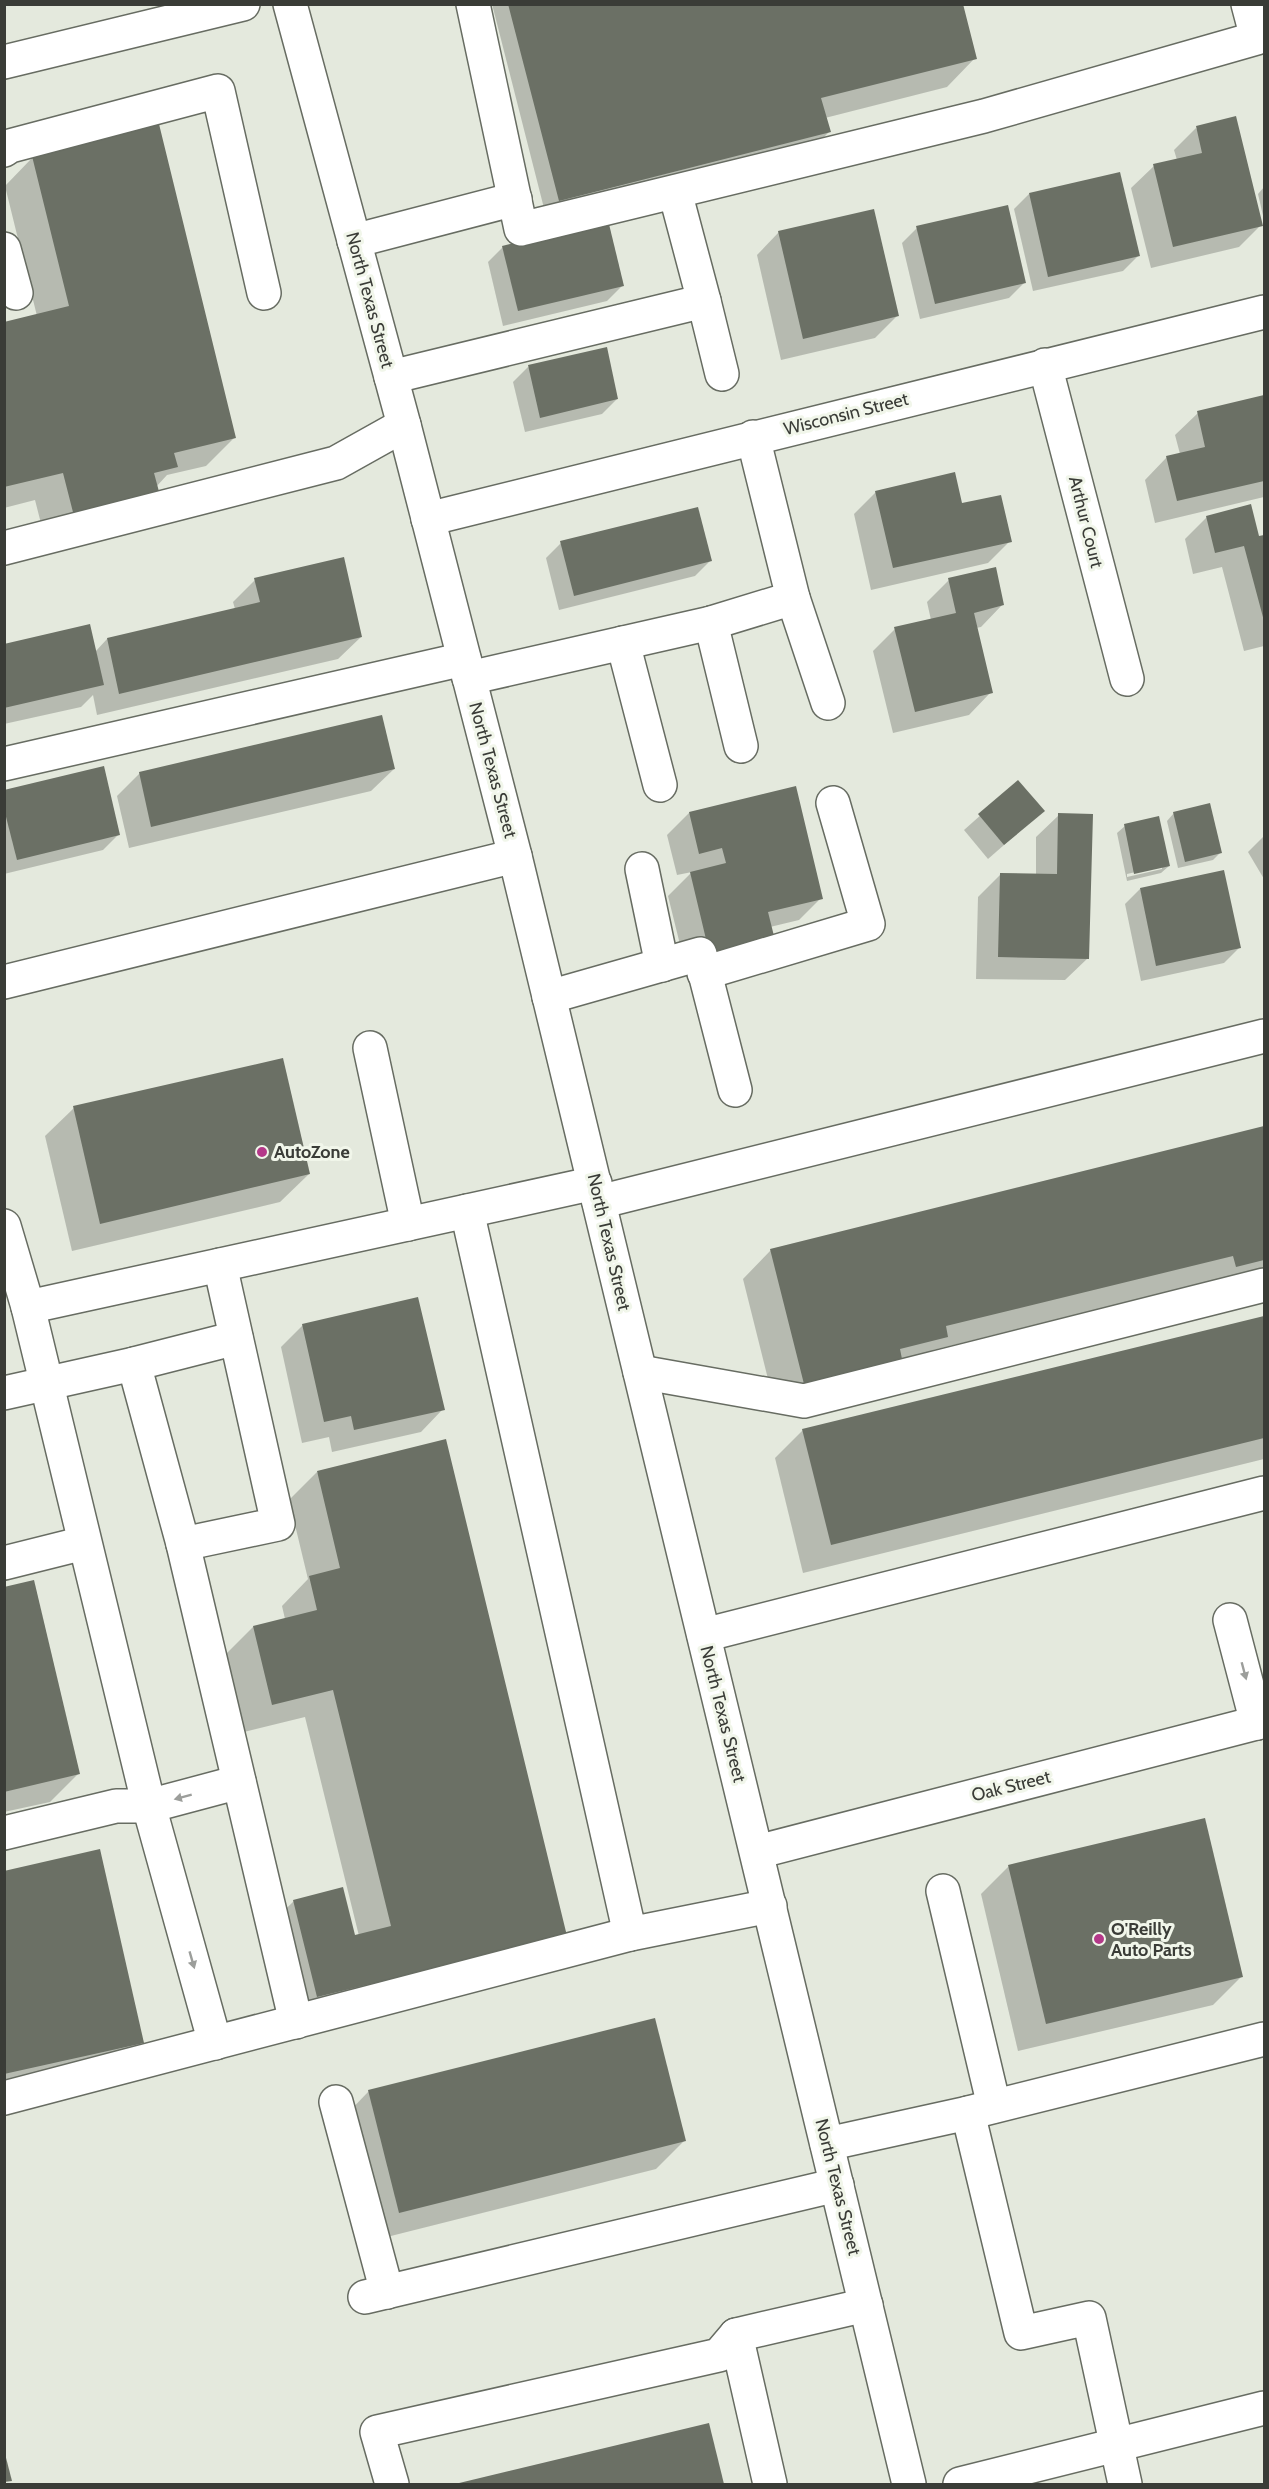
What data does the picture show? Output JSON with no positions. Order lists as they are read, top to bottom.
{
  "streets": {
    "main road": [
      "North Texas Street",
      "Wisconsin Street",
      "Arthur Court",
      "Oak Street"
    ]
  },
  "crossings": [
    ["North Texas Street", "Wisconsin Street"],
    ["North Texas Street", "Oak Street"],
    ["Wisconsin Street", "Arthur Court"]
  ],
  "places": ["AutoZone", "O'Reilly Auto Parts"]
}
